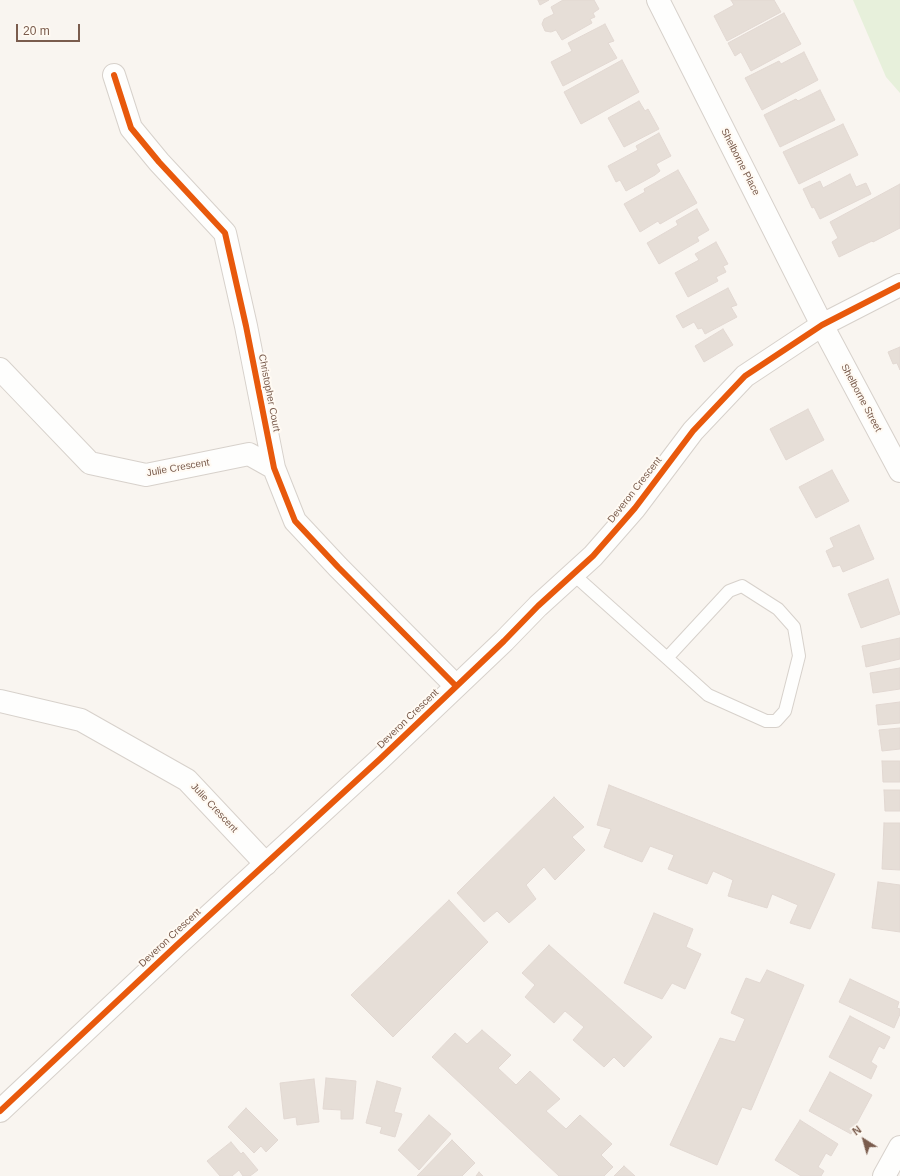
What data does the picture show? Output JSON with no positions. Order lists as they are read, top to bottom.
{
  "streets": {
    "street": [
      "Shelborne Place",
      "Christopher Court",
      "Shelborne Street",
      "Julie Crescent",
      "Deveron Crescent"
    ]
  },
  "crossings": [
    ["Shelborne Place", "Shelborne Street"],
    ["Shelborne Place", "Deveron Crescent"],
    ["Christopher Court", "Julie Crescent"],
    ["Christopher Court", "Deveron Crescent"],
    ["Shelborne Street", "Deveron Crescent"],
    ["Julie Crescent", "Deveron Crescent"]
  ],
  "scale_bar": "20 m",
  "north": "top left"
}
